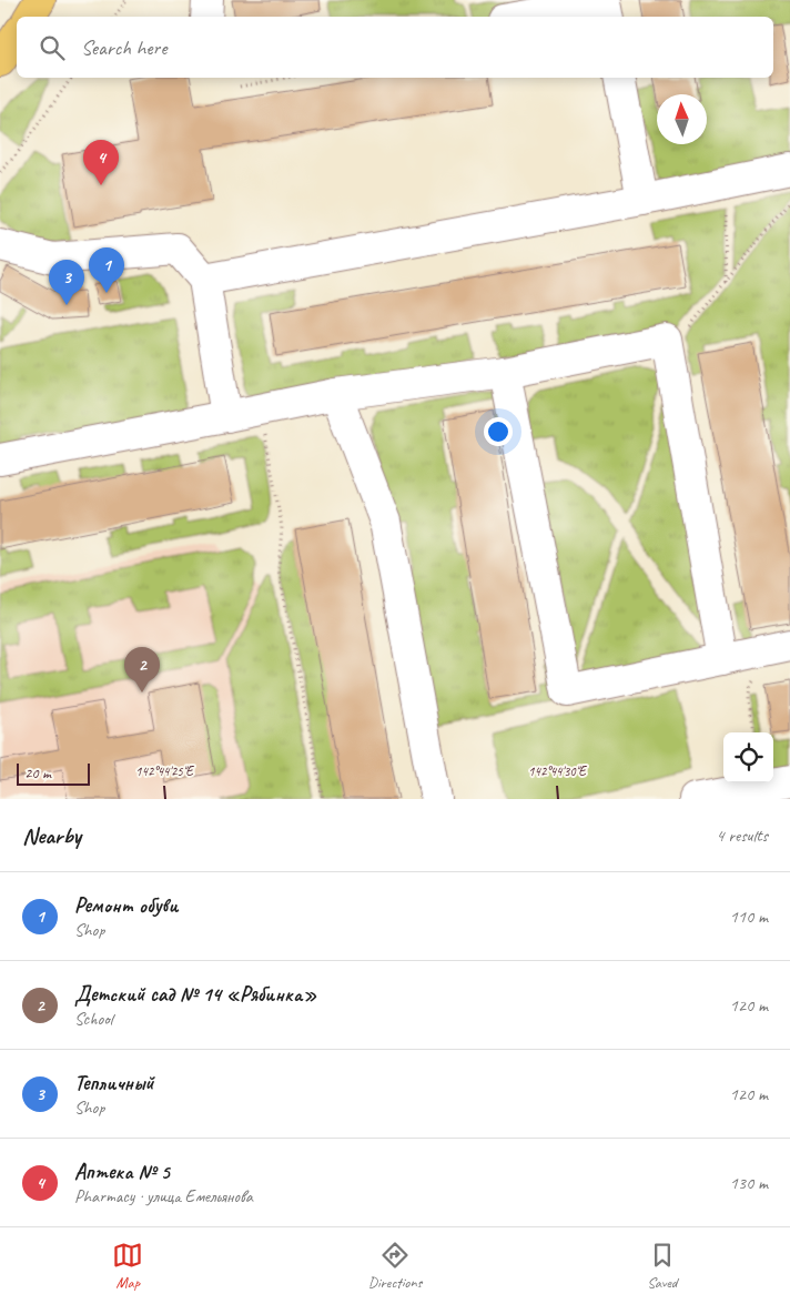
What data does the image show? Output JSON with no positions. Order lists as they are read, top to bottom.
{
  "scale_bar": "20 m",
  "north": "top",
  "page": {
    "search": "Search here",
    "pins": [
      "4",
      "1",
      "3",
      "2"
    ],
    "scale": "20 m",
    "heading": ["Nearby", "4 results"],
    "list": [
      {
        "mark": "1",
        "name": "Ремонт обуви",
        "note": "Shop",
        "value": "110 m"
      },
      {
        "mark": "2",
        "name": "Детский сад № 14 «Рябинка»",
        "note": "School",
        "value": "120 m"
      },
      {
        "mark": "3",
        "name": "Тепличный",
        "note": "Shop",
        "value": "120 m"
      },
      {
        "mark": "4",
        "name": "Аптека № 5",
        "note": "Pharmacy · улица Емельянова",
        "value": "130 m"
      }
    ],
    "nav": ["Map", "Directions", "Saved"]
  },
  "coordinates": ["142°44'25\"E", "142°44'30\"E"]
}
